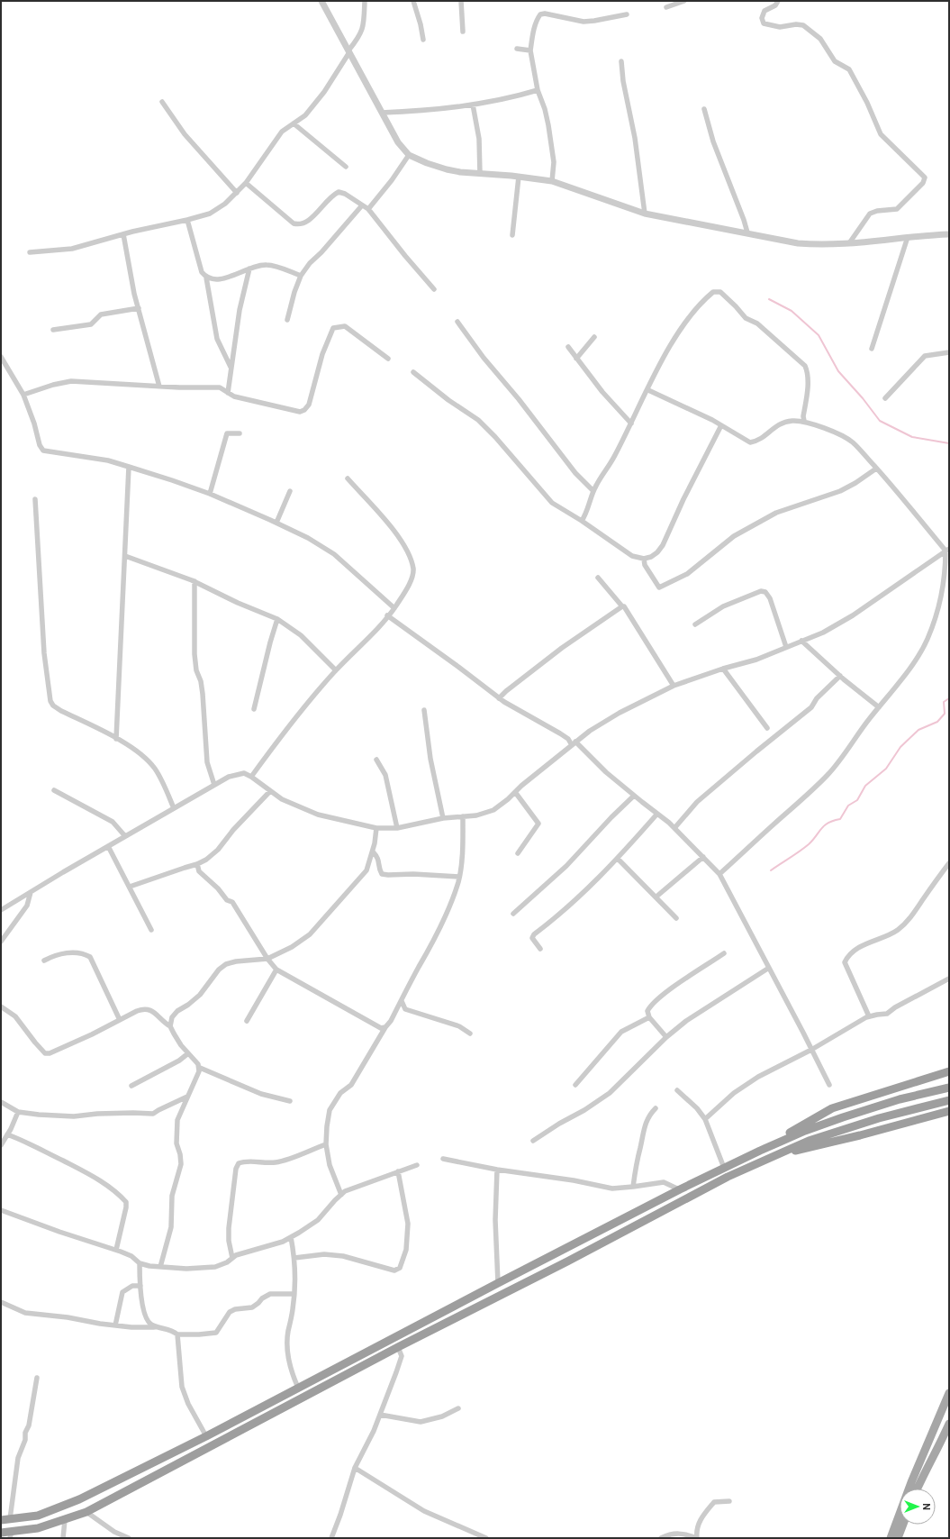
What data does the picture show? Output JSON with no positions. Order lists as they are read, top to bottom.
{
  "north": "right"
}
